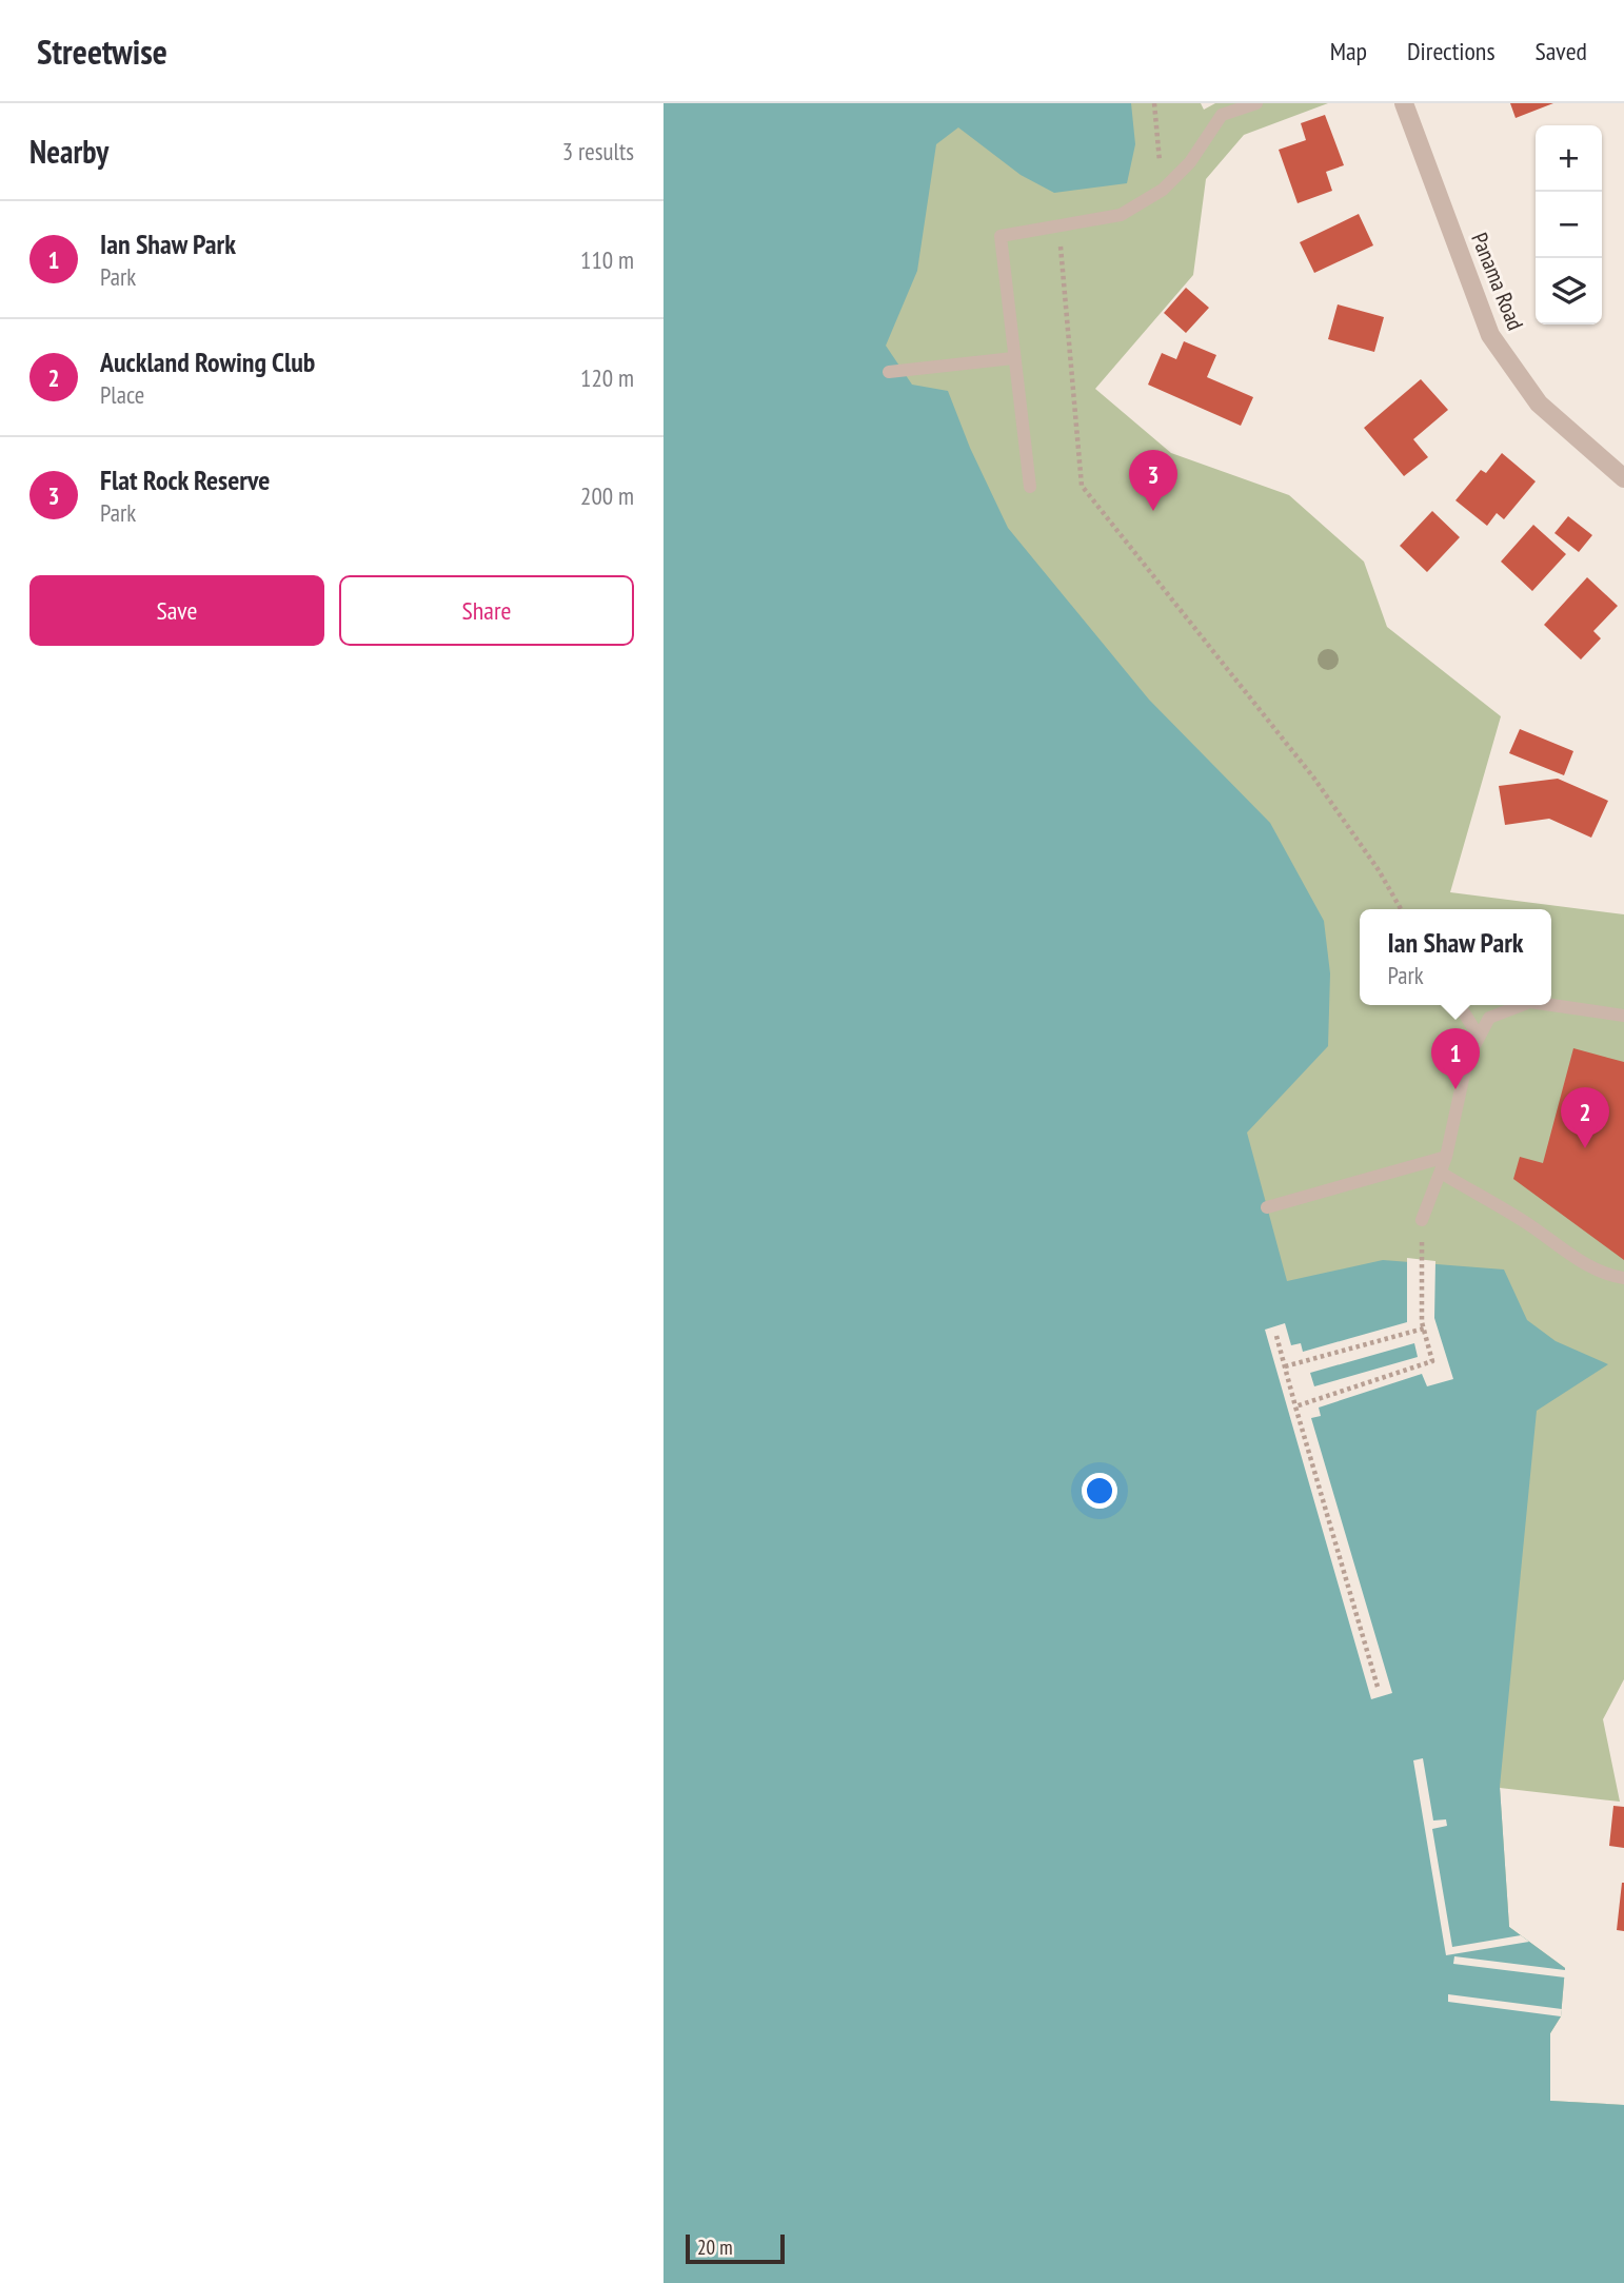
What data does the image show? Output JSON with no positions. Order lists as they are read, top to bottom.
{
  "streets": {
    "street": ["Panama Road"]
  },
  "scale_bar": "20 m",
  "page": {
    "header": "Streetwise",
    "nav": ["Map", "Directions", "Saved"],
    "heading": ["Nearby", "3 results"],
    "map_buttons": ["+", "−"],
    "list": [
      {
        "mark": "1",
        "name": "Ian Shaw Park",
        "note": "Park",
        "value": "110 m"
      },
      {
        "mark": "2",
        "name": "Auckland Rowing Club",
        "note": "Place",
        "value": "120 m"
      },
      {
        "mark": "3",
        "name": "Flat Rock Reserve",
        "note": "Park",
        "value": "200 m"
      }
    ],
    "pins": ["3", "1", "2"],
    "buttons": ["Save", "Share"],
    "popup": ["Ian Shaw Park", "Park"],
    "scale": "20 m"
  }
}
